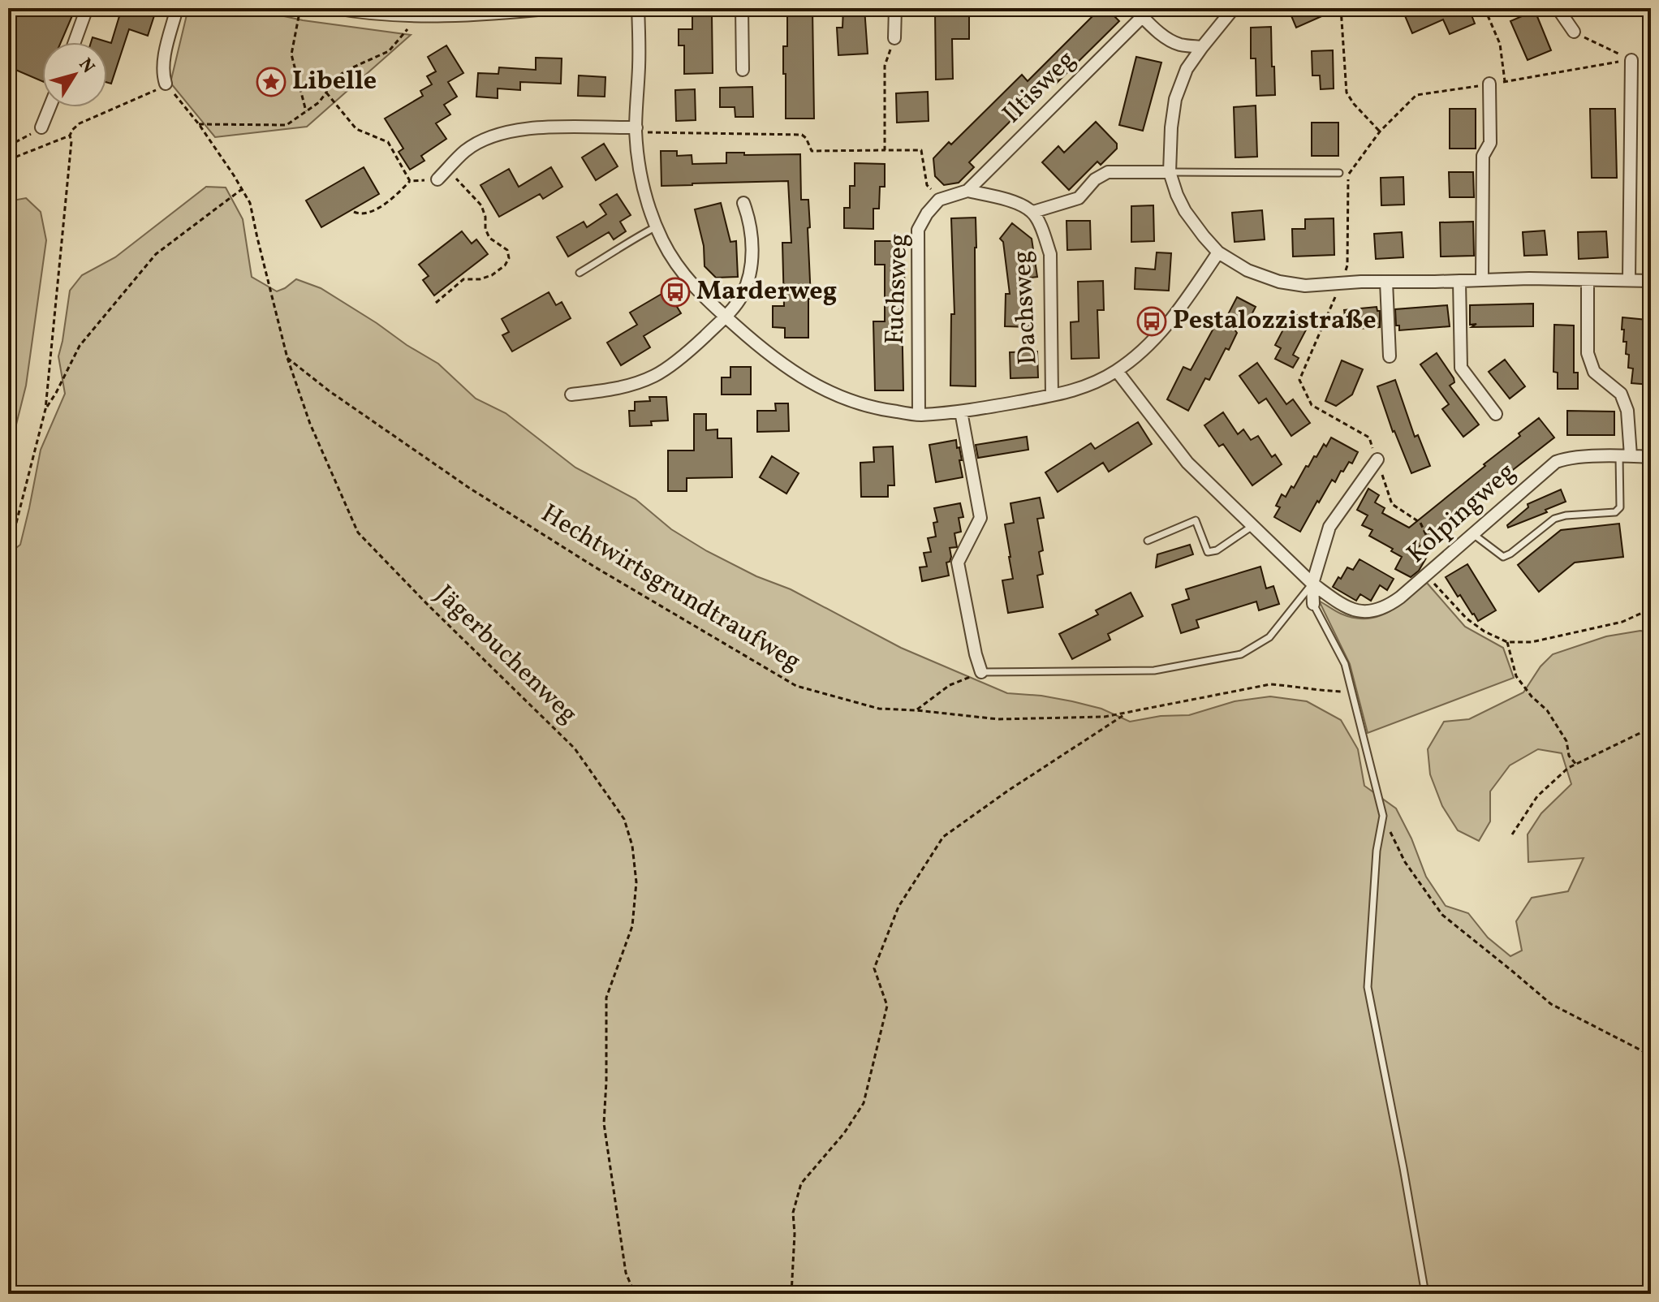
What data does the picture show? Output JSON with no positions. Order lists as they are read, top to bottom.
{
  "streets": {
    "street": [
      "Iltisweg",
      "Fuchsweg",
      "Dachsweg",
      "Kolpingweg"
    ],
    "path": ["Hechtwirtsgrundtraufweg", "Jägerbuchenweg"]
  },
  "crossings": [
    ["Iltisweg", "Dachsweg"],
    ["Hechtwirtsgrundtraufweg", "Jägerbuchenweg"]
  ],
  "places": {
    "place": ["Libelle"],
    "bus stop": ["Marderweg", "Pestalozzistraße"]
  },
  "north": "top right"
}
